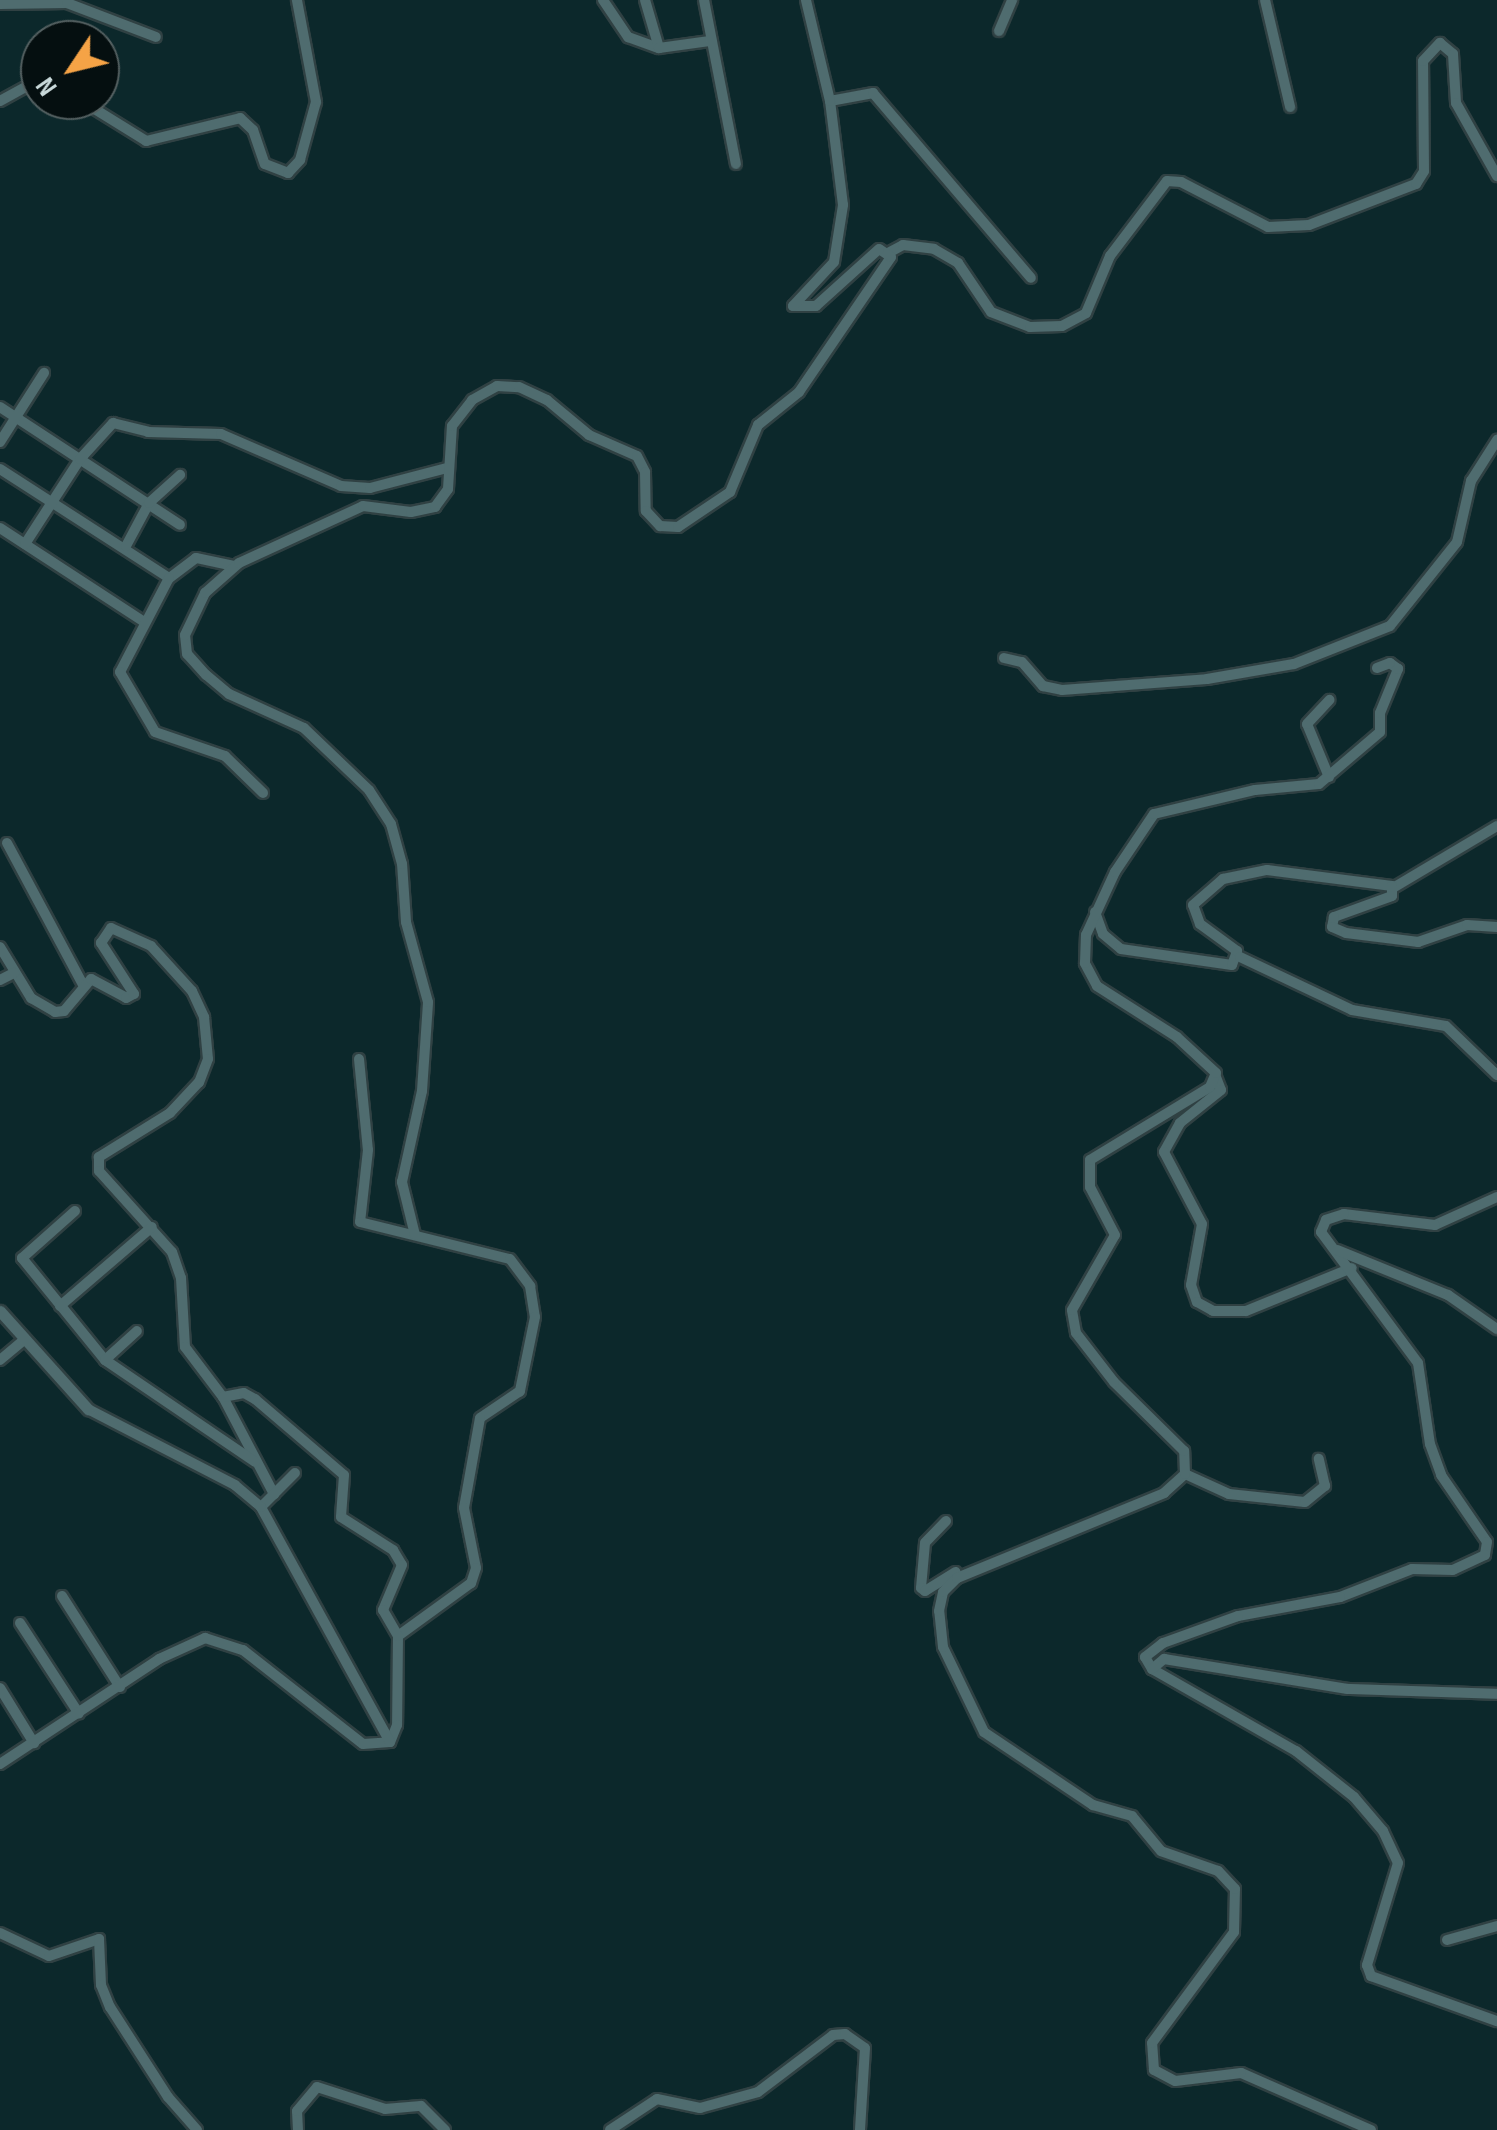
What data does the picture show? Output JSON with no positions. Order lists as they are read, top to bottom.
{
  "north": "bottom left"
}
